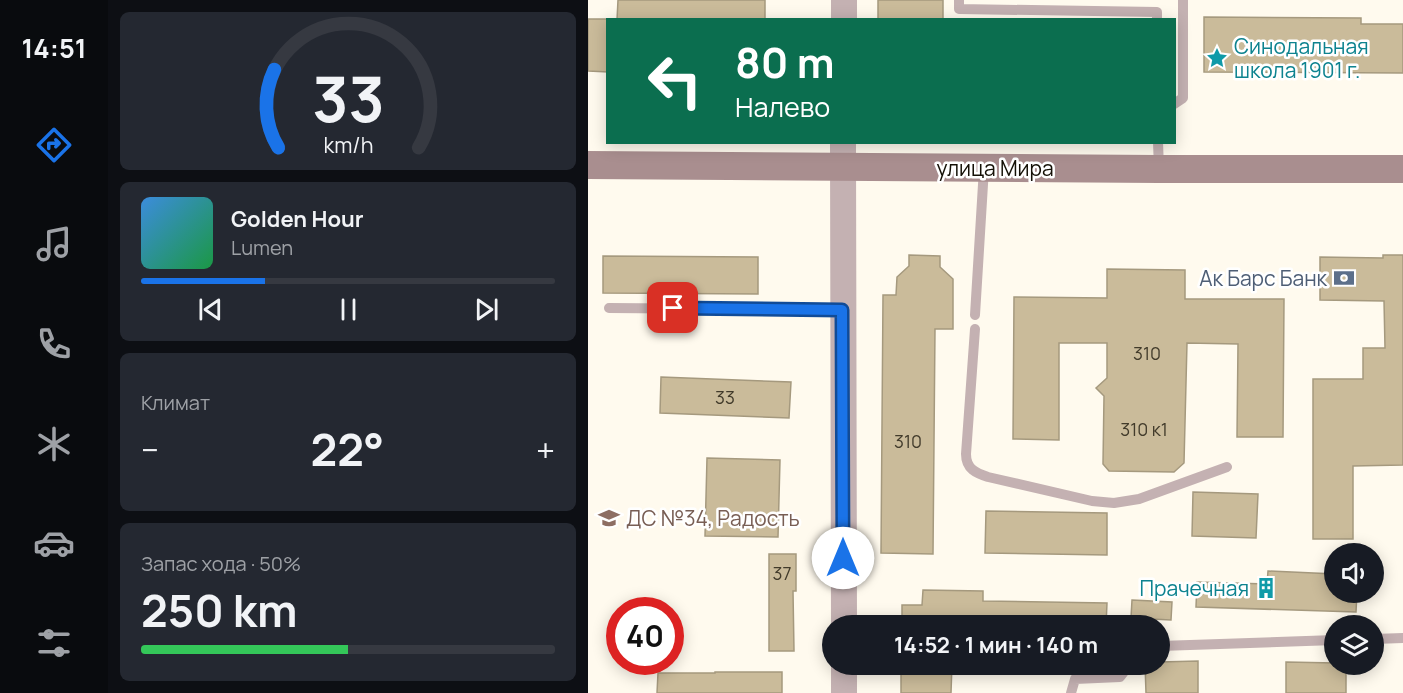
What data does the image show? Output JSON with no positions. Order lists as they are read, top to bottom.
{
  "streets": {
    "main road": ["улица Мира"]
  },
  "places": {
    "place": ["Синодальная школа 1901 г."],
    "bank": ["Ак Барс Банк"],
    "school or university": ["ДС №34, Радость"],
    "building": ["Прачечная"]
  },
  "house_numbers": [
    "310",
    "33",
    "310 к1",
    "310",
    "37"
  ],
  "page": {
    "tabs": "14:51",
    "turn": ["80 m", "Налево"],
    "song": ["Golden Hour", "Lumen"],
    "tile": [
      "Климат",
      ["Запас хода · 50%", "250 km"]
    ],
    "heat": ["−", "22°", "+"],
    "limit": "40",
    "trip": "14:52 · 1 мин · 140 m",
    "gauge": ["33", "km/h"]
  }
}
